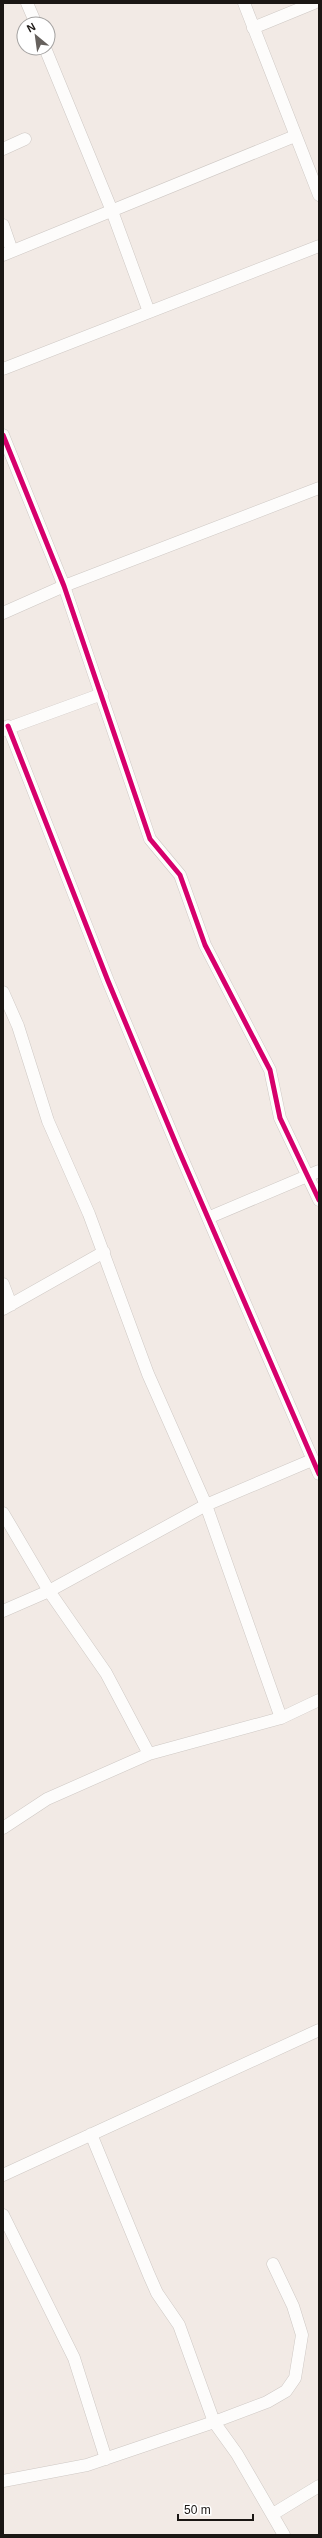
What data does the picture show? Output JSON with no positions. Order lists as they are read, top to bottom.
{
  "scale_bar": "50 m",
  "north": "top left"
}
